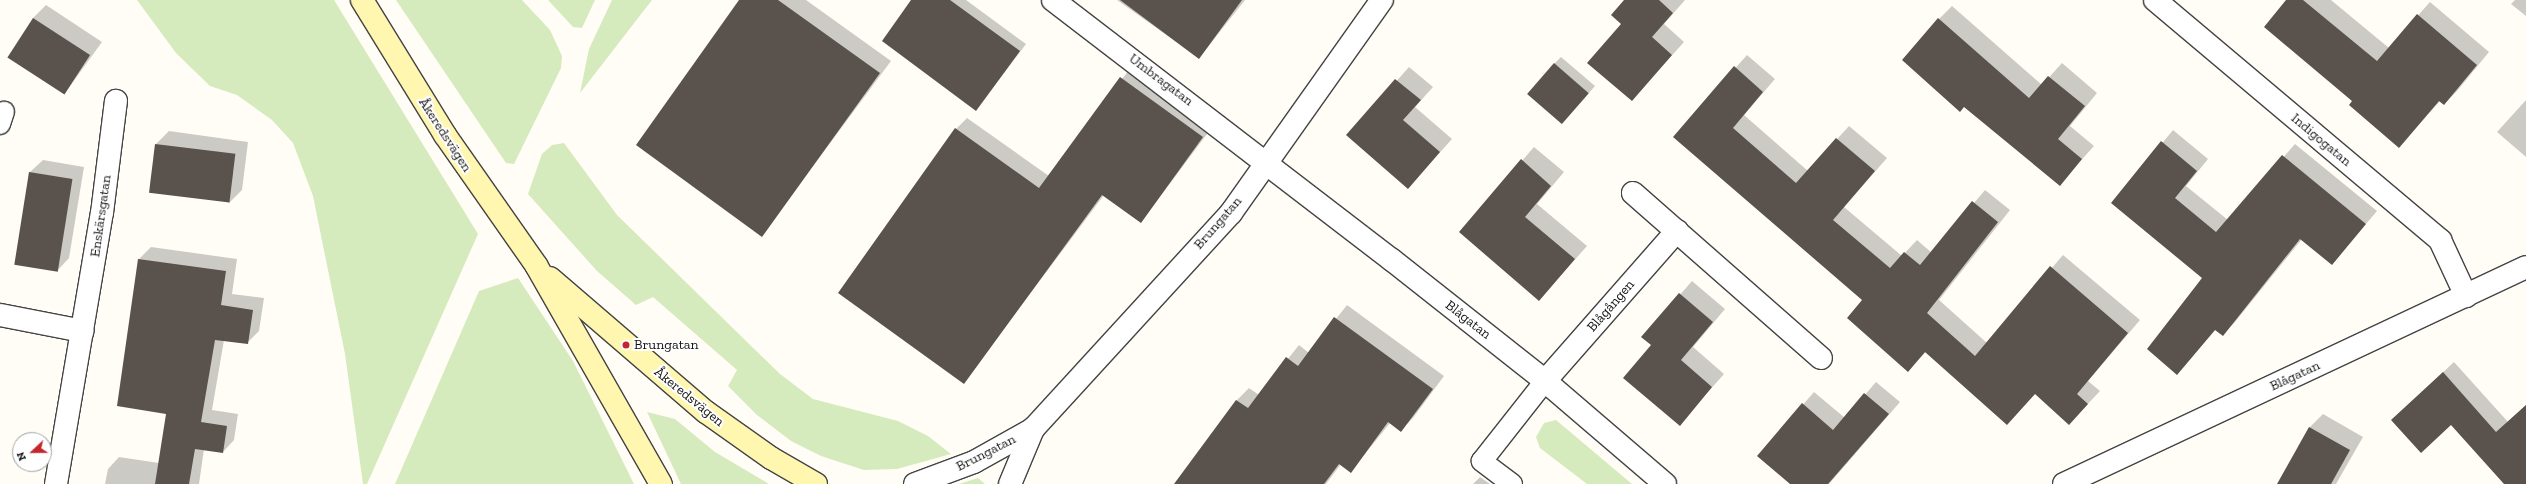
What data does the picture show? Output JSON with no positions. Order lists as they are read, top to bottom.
{
  "streets": {
    "street": [
      "Umbragatan",
      "Åkeredsvägen",
      "Indigogatan",
      "Enskärsgatan",
      "Brungatan",
      "Blågången",
      "Blågatan"
    ]
  },
  "crossings": [
    ["Umbragatan", "Brungatan"],
    ["Umbragatan", "Blågatan"],
    ["Indigogatan", "Blågatan"],
    ["Brungatan", "Blågatan"],
    ["Blågången", "Blågatan"]
  ],
  "places": ["Brungatan"],
  "north": "left"
}
